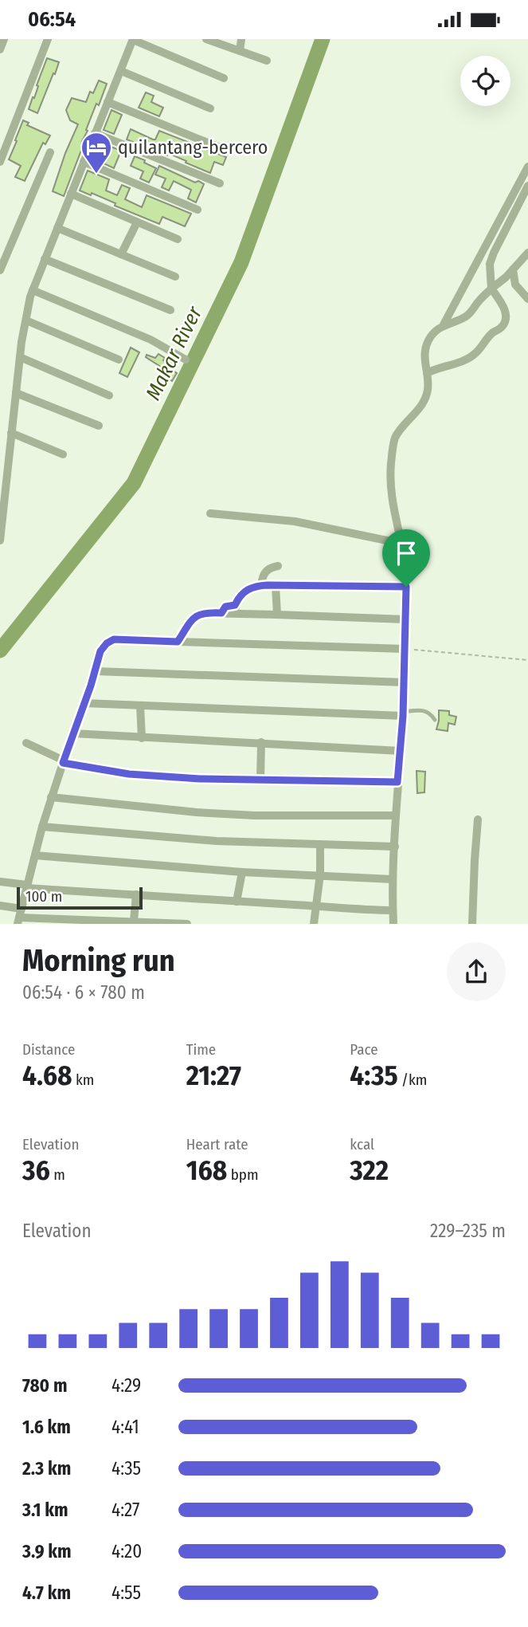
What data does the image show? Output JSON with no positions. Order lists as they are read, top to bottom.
{
  "water": ["Makar River"],
  "places": {
    "hotel": ["quilantang-bercero"]
  },
  "scale_bar": "100 m",
  "page": {
    "status": "06:54",
    "scale": "100 m",
    "heading": ["Morning run", "06:54 · 6 × 780 m"],
    "stats": [
      ["Distance", "4.68 km"],
      ["Time", "21:27"],
      ["Pace", "4:35 /km"],
      ["Elevation", "36 m"],
      ["Heart rate", "168 bpm"],
      ["kcal", "322"]
    ],
    "chart": ["Elevation", "229–235 m"],
    "list": [
      {
        "name": "780 m",
        "note": "4:29"
      },
      {
        "name": "1.6 km",
        "note": "4:41"
      },
      {
        "name": "2.3 km",
        "note": "4:35"
      },
      {
        "name": "3.1 km",
        "note": "4:27"
      },
      {
        "name": "3.9 km",
        "note": "4:20"
      },
      {
        "name": "4.7 km",
        "note": "4:55"
      }
    ]
  }
}
